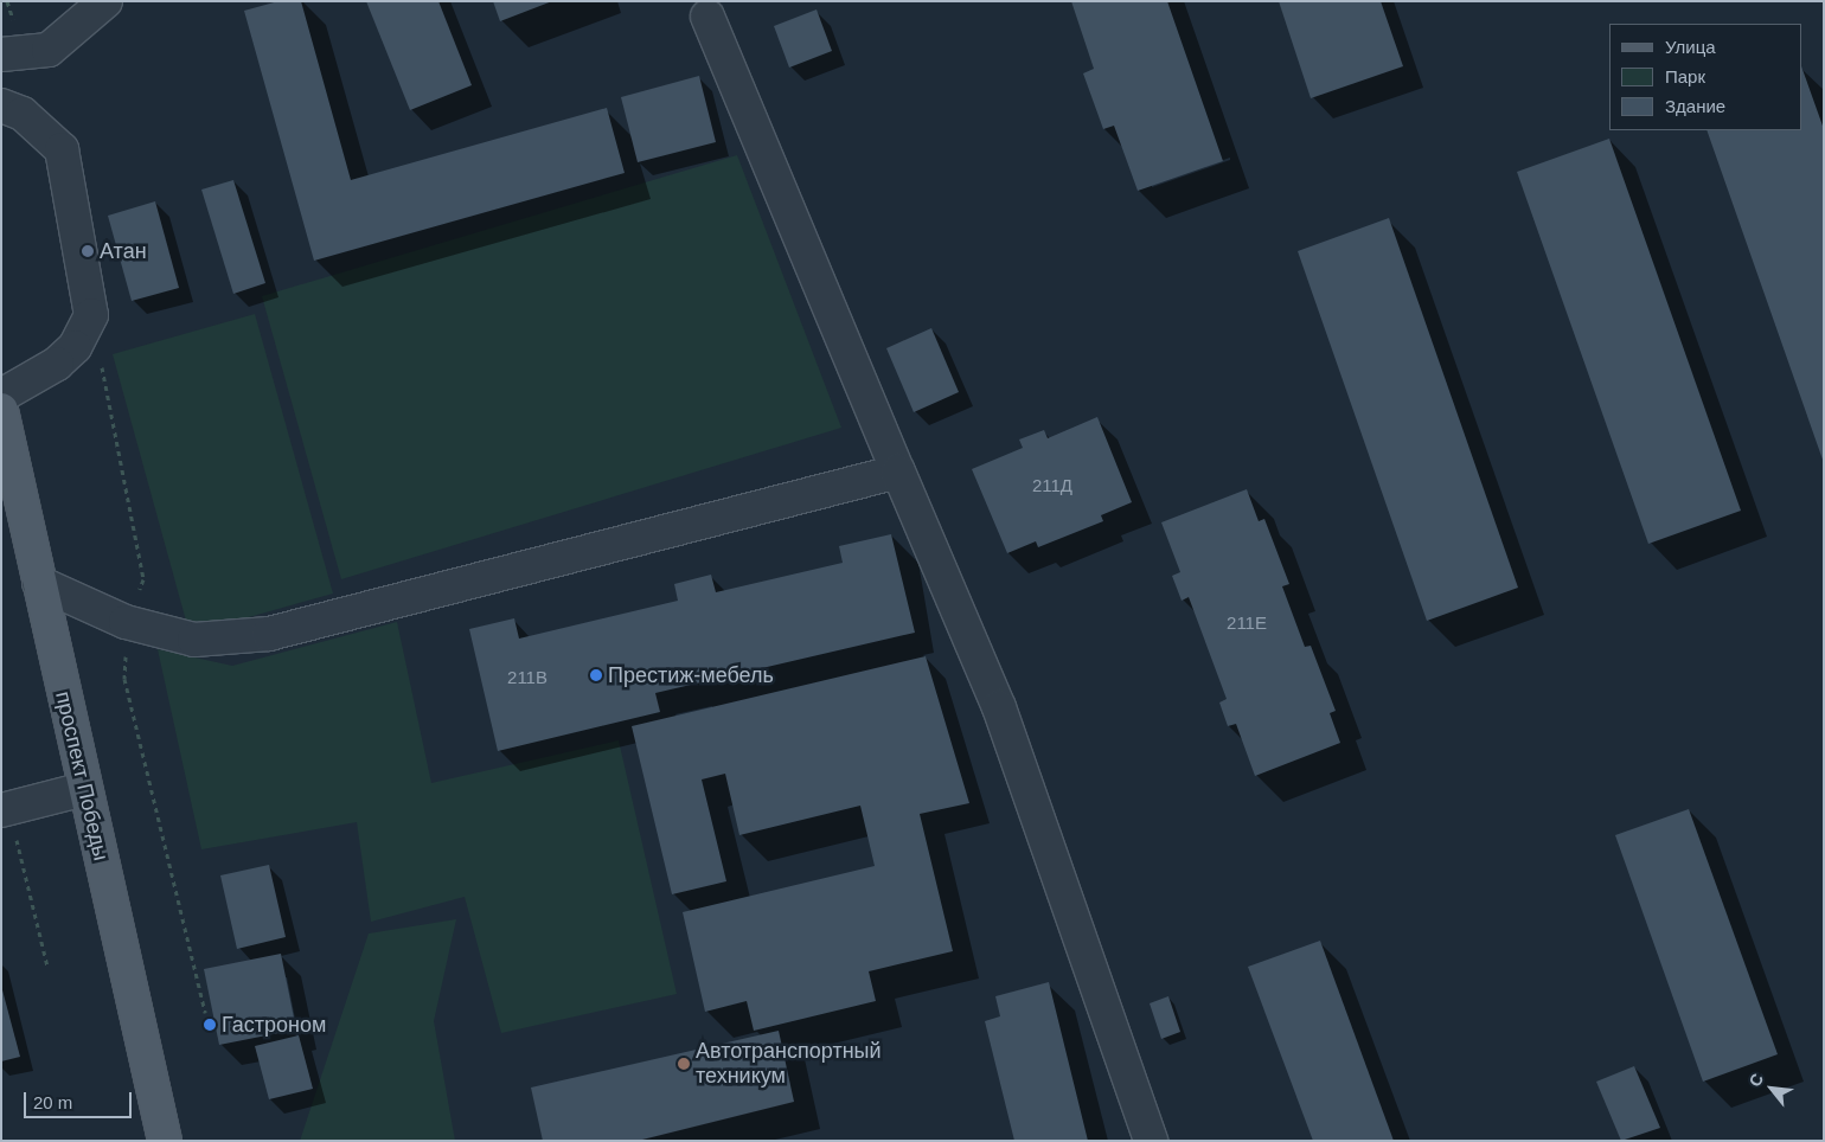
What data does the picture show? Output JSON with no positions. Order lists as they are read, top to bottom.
{
  "streets": {
    "main road": ["проспект Победы"]
  },
  "places": [
    "Атан",
    "Престиж-мебель",
    "Гастроном",
    "Автотранспортный техникум"
  ],
  "house_numbers": ["211Д", "211Е", "211В"],
  "legend": ["Улица", "Парк", "Здание"],
  "scale_bar": "20 m",
  "north": "top left"
}
